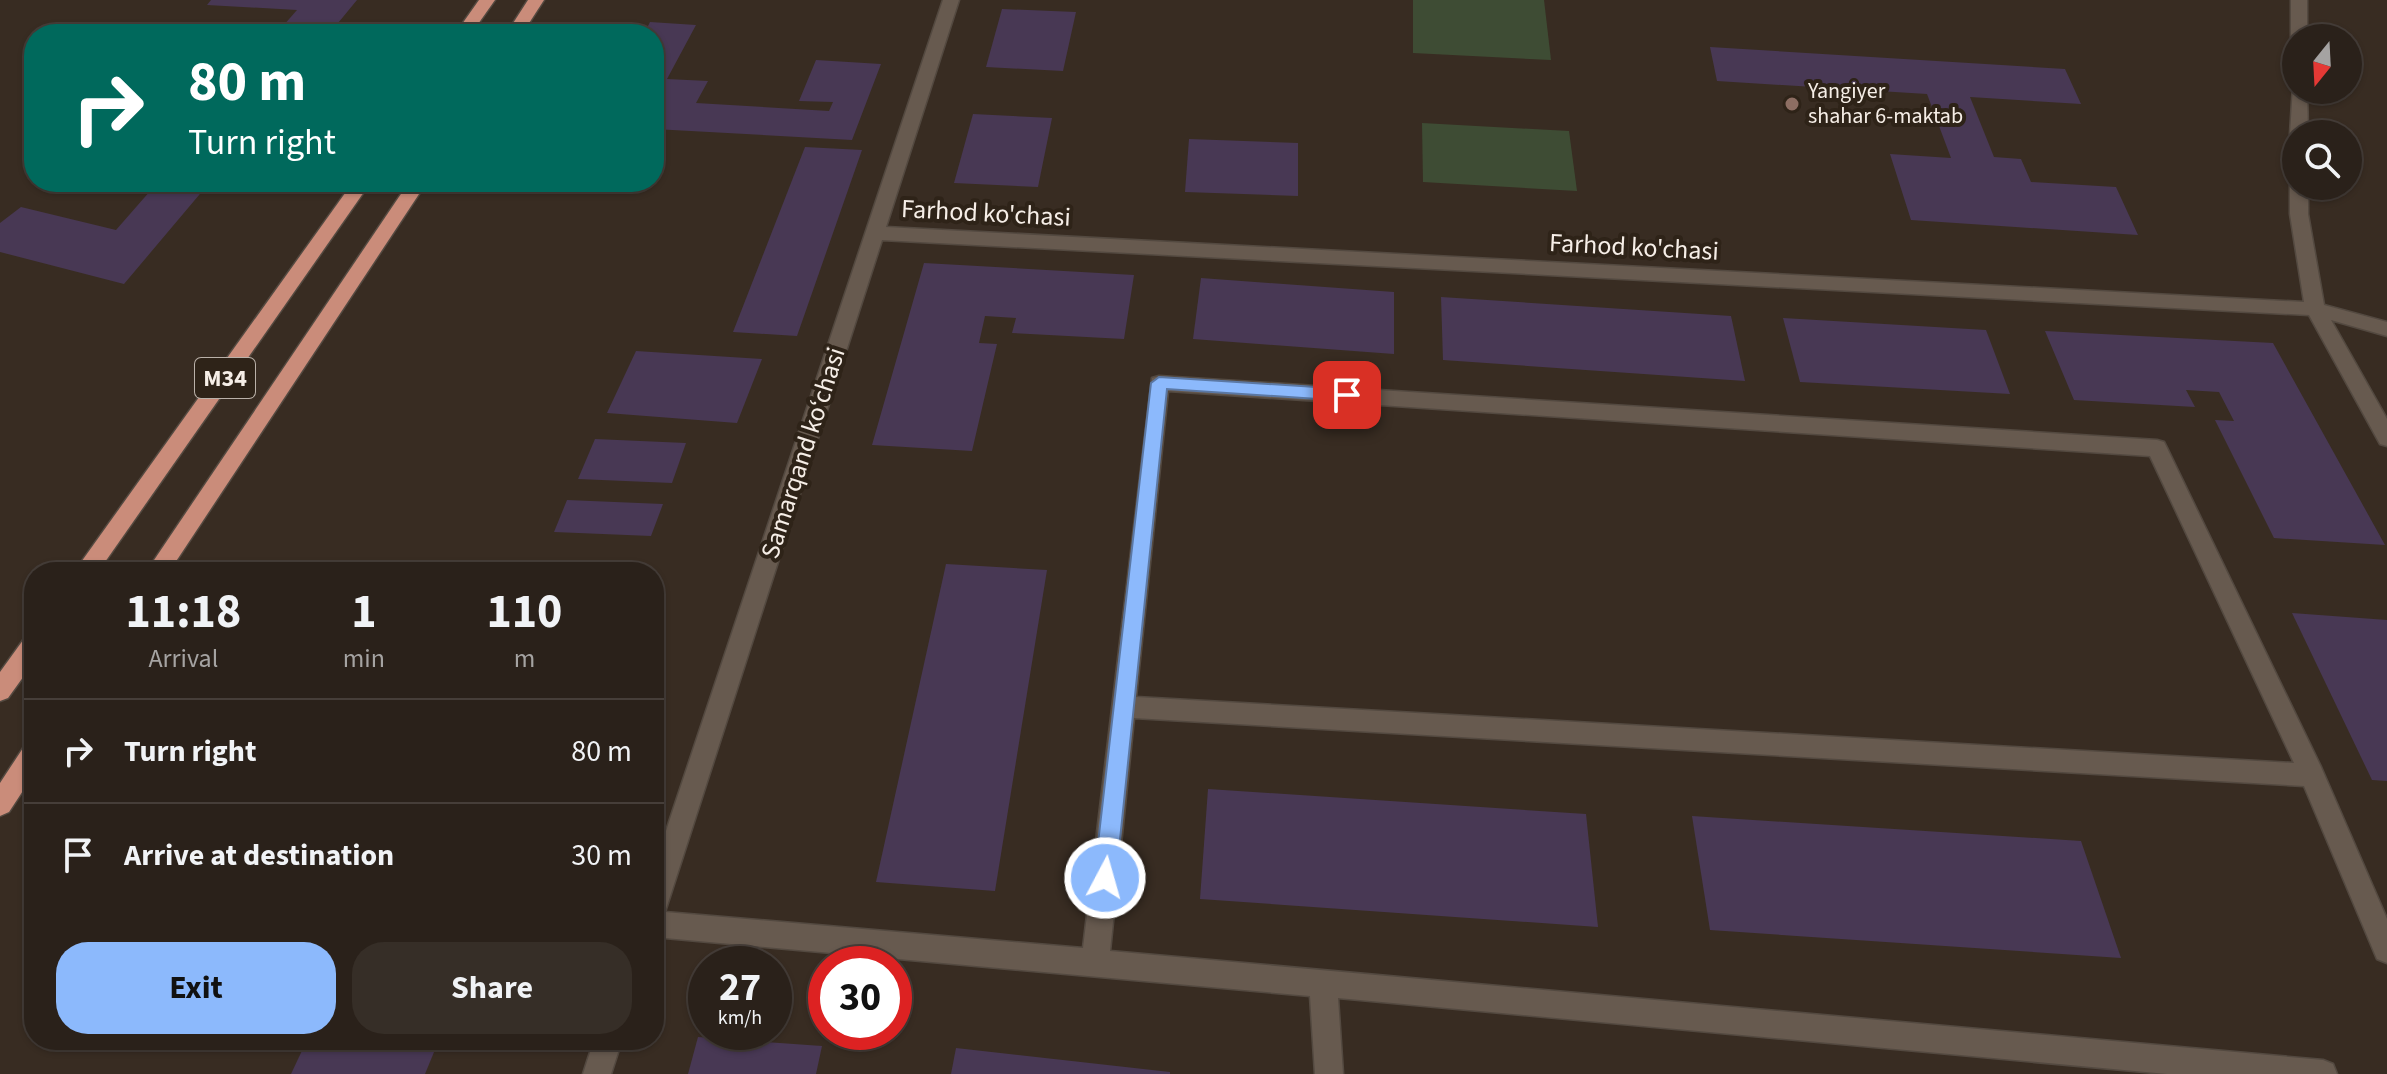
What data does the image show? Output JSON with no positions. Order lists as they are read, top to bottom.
{
  "streets": {
    "highway": ["M34"],
    "street": ["Farhod ko'chasi", "Samarqand ko‘chasi"]
  },
  "crossings": [
    ["Farhod ko'chasi", "Samarqand ko‘chasi"]
  ],
  "places": ["Yangiyer shahar 6-maktab"],
  "north": "bottom",
  "page": {
    "turn": ["80 m", "Turn right"],
    "eta": [
      "11:18",
      "Arrival",
      "1",
      "min",
      "110",
      "m"
    ],
    "list": [
      {
        "name": "Turn right",
        "value": "80 m"
      },
      {
        "name": "Arrive at destination",
        "value": "30 m"
      }
    ],
    "buttons": ["Exit", "Share"],
    "speed": "27 km/h",
    "limit": "30"
  }
}
